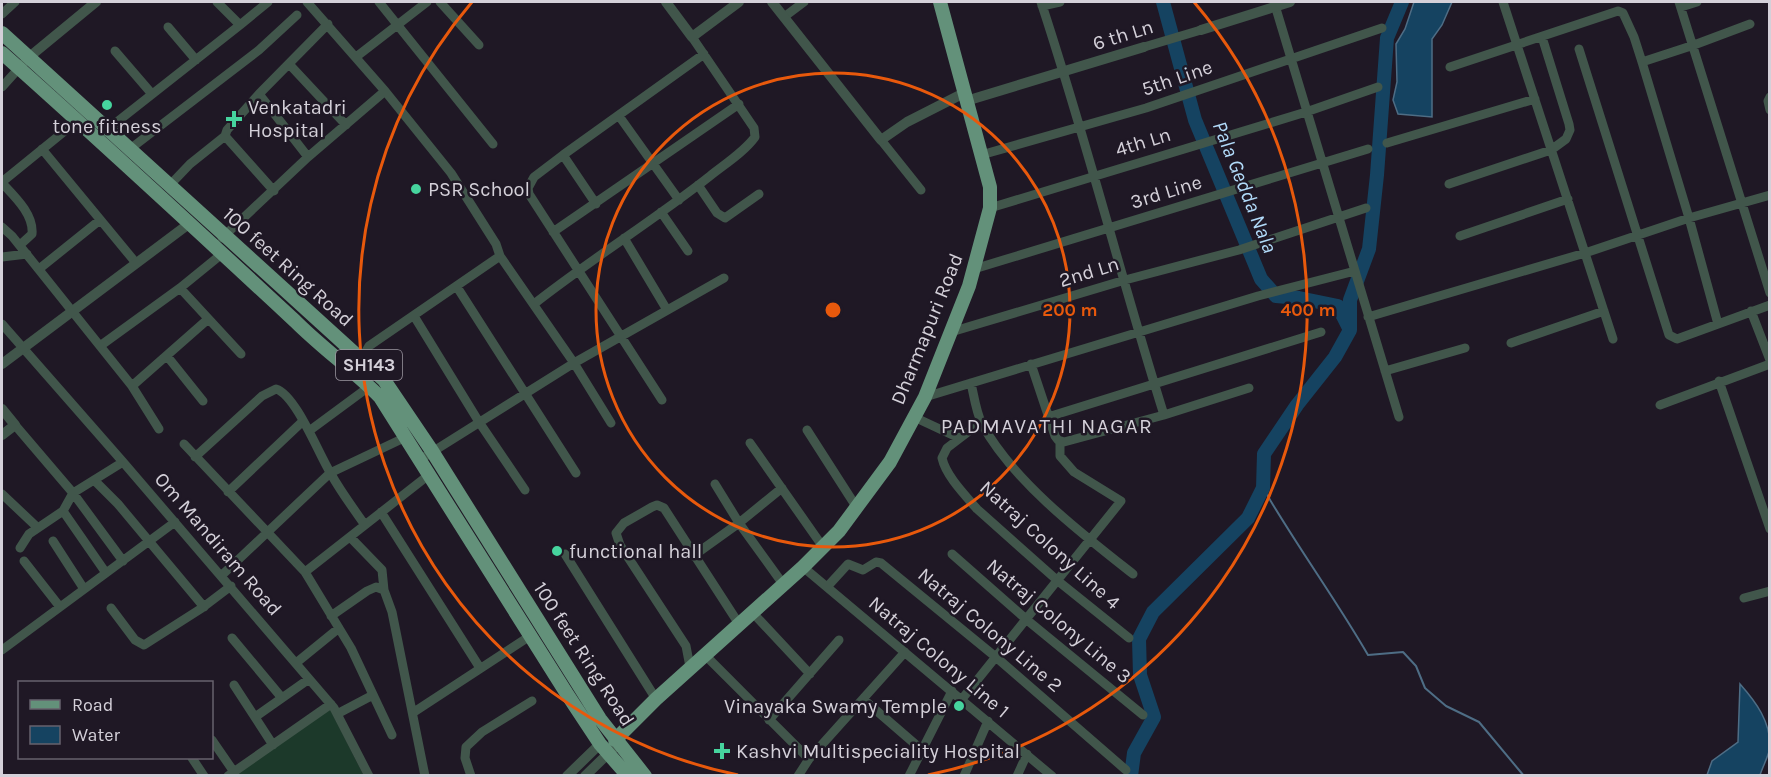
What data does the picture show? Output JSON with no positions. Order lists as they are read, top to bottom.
{
  "streets": {
    "main road": ["100 feet Ring Road", "Dharmapuri Road", "SH143"],
    "street": [
      "6 th Ln",
      "5th Line",
      "4th Ln",
      "3rd Line",
      "2nd Ln",
      "Om Mandiram Road",
      "Natraj Colony Line 4",
      "Natraj Colony Line 3",
      "Natraj Colony Line 2",
      "Natraj Colony Line 1"
    ]
  },
  "crossings": [
    ["6 th Ln", "Dharmapuri Road"],
    ["5th Line", "Dharmapuri Road"],
    ["4th Ln", "Dharmapuri Road"],
    ["3rd Line", "Dharmapuri Road"],
    ["100 feet Ring Road", "Dharmapuri Road"],
    ["2nd Ln", "Dharmapuri Road"],
    ["Dharmapuri Road", "Natraj Colony Line 1"],
    ["Natraj Colony Line 2", "Natraj Colony Line 1"]
  ],
  "districts": ["PADMAVATHI NAGAR"],
  "water": ["Pala Gedda Nala"],
  "places": {
    "other": [
      "tone fitness",
      "PSR School",
      "functional hall",
      "Vinayaka Swamy Temple"
    ],
    "health": ["Venkatadri Hospital", "Kashvi Multispeciality Hospital"]
  },
  "legend": ["Road", "Water"],
  "rings": ["200 m", "400 m"]
}
